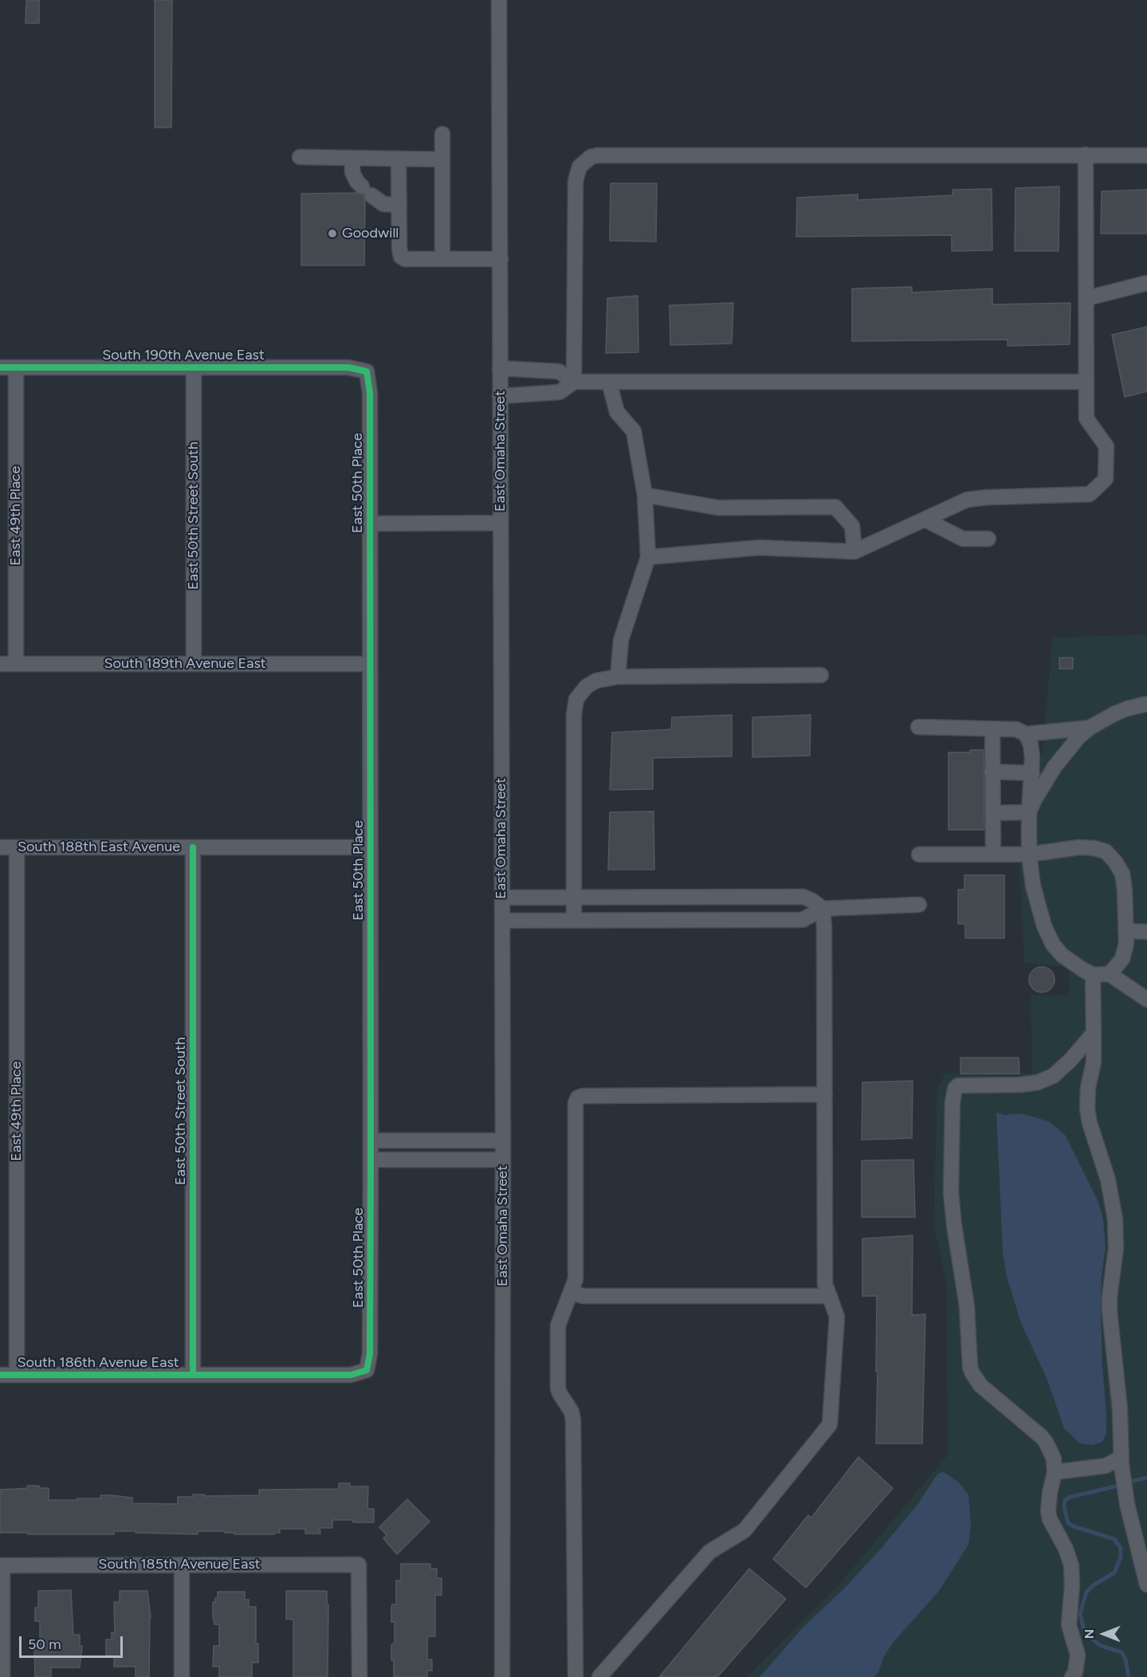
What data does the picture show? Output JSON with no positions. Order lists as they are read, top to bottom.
{
  "streets": {
    "street": [
      "South 190th Avenue East",
      "East Omaha Street",
      "East 50th Place",
      "East 49th Place",
      "East 50th Street South",
      "South 189th Avenue East",
      "South 188th East Avenue",
      "South 186th Avenue East",
      "South 185th Avenue East"
    ]
  },
  "crossings": [
    ["South 190th Avenue East", "East 50th Place"],
    ["South 190th Avenue East", "East 49th Place"],
    ["South 190th Avenue East", "East 50th Street South"],
    ["East 50th Place", "South 189th Avenue East"],
    ["East 50th Place", "South 188th East Avenue"],
    ["East 50th Place", "South 186th Avenue East"],
    ["East 49th Place", "South 189th Avenue East"],
    ["East 49th Place", "South 188th East Avenue"],
    ["East 49th Place", "South 186th Avenue East"],
    ["East 50th Street South", "South 189th Avenue East"],
    ["East 50th Street South", "South 188th East Avenue"],
    ["East 50th Street South", "South 186th Avenue East"]
  ],
  "places": ["Goodwill"],
  "scale_bar": "50 m",
  "north": "left"
}
